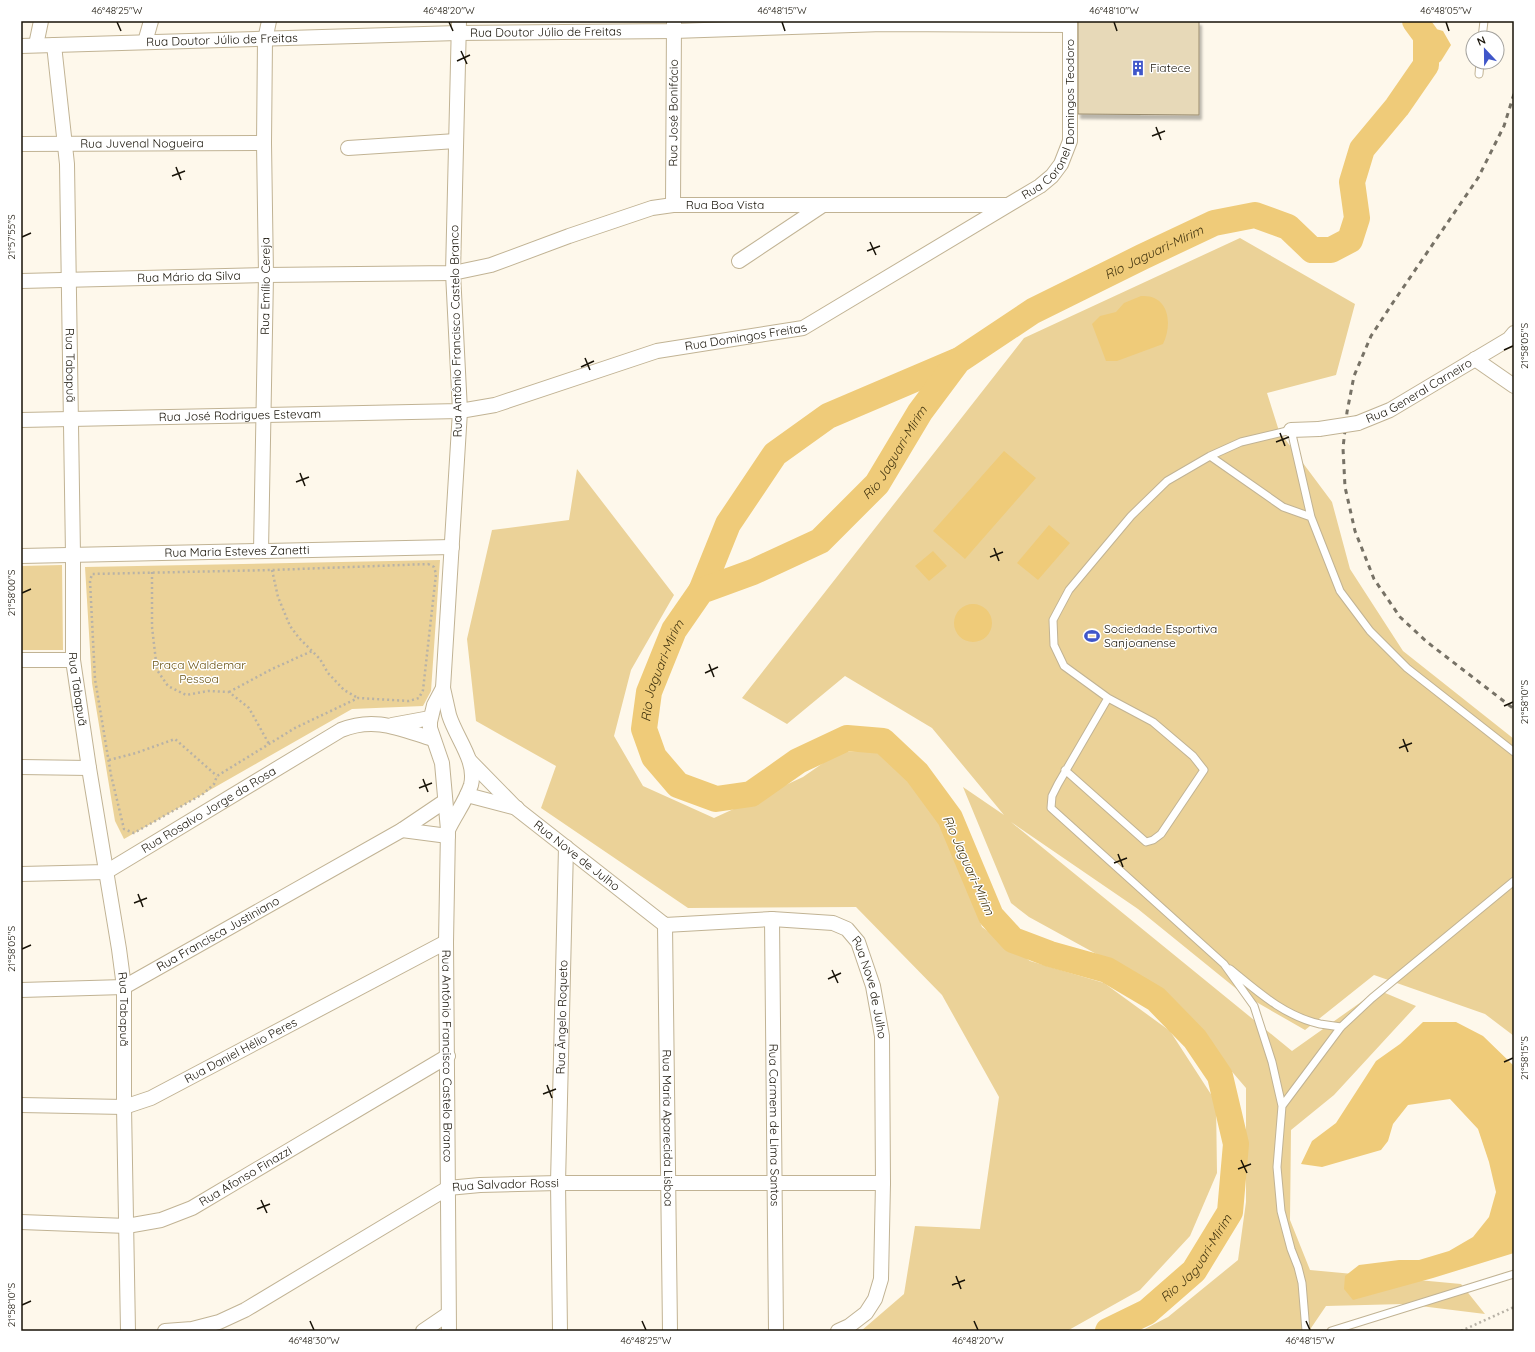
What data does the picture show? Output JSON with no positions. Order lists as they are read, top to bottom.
{
  "streets": {
    "street": [
      "Rua Doutor Júlio de Freitas",
      "Rua José Bonifácio",
      "Rua Coronel Domingos Teodoro",
      "Rua Juvenal Nogueira",
      "Rua Boa Vista",
      "Rua Mário da Silva",
      "Rua Emílio Cereja",
      "Rua Antônio Francisco Castelo Branco",
      "Rua Domingos Freitas",
      "Rua Tabapuã",
      "Rua General Carneiro",
      "Rua José Rodrigues Estevam",
      "Rua Maria Esteves Zanetti",
      "Rua Rosalvo Jorge da Rosa",
      "Rua Nove de Julho",
      "Rua Francisca Justiniano",
      "Rua Ângelo Roqueto",
      "Rua Daniel Hélio Peres",
      "Rua Carmem de Lima Santos",
      "Rua Maria Aparecida Lisboa",
      "Rua Afonso Finazzi",
      "Rua Salvador Rossi"
    ]
  },
  "crossings": [
    ["Rua Doutor Júlio de Freitas", "Rua José Bonifácio"],
    ["Rua Doutor Júlio de Freitas", "Rua Coronel Domingos Teodoro"],
    ["Rua Doutor Júlio de Freitas", "Rua Emílio Cereja"],
    ["Rua Doutor Júlio de Freitas", "Rua Antônio Francisco Castelo Branco"],
    ["Rua Doutor Júlio de Freitas", "Rua Tabapuã"],
    ["Rua José Bonifácio", "Rua Boa Vista"],
    ["Rua Coronel Domingos Teodoro", "Rua Boa Vista"],
    ["Rua Coronel Domingos Teodoro", "Rua Domingos Freitas"],
    ["Rua Juvenal Nogueira", "Rua Emílio Cereja"],
    ["Rua Juvenal Nogueira", "Rua Tabapuã"],
    ["Rua Boa Vista", "Rua Mário da Silva"],
    ["Rua Boa Vista", "Rua Antônio Francisco Castelo Branco"],
    ["Rua Boa Vista", "Rua Domingos Freitas"],
    ["Rua Mário da Silva", "Rua Emílio Cereja"],
    ["Rua Mário da Silva", "Rua Antônio Francisco Castelo Branco"],
    ["Rua Mário da Silva", "Rua Tabapuã"],
    ["Rua Emílio Cereja", "Rua José Rodrigues Estevam"],
    ["Rua Emílio Cereja", "Rua Maria Esteves Zanetti"],
    ["Rua Antônio Francisco Castelo Branco", "Rua Domingos Freitas"],
    ["Rua Antônio Francisco Castelo Branco", "Rua José Rodrigues Estevam"],
    ["Rua Antônio Francisco Castelo Branco", "Rua Maria Esteves Zanetti"],
    ["Rua Antônio Francisco Castelo Branco", "Rua Rosalvo Jorge da Rosa"],
    ["Rua Antônio Francisco Castelo Branco", "Rua Nove de Julho"],
    ["Rua Antônio Francisco Castelo Branco", "Rua Francisca Justiniano"],
    ["Rua Antônio Francisco Castelo Branco", "Rua Daniel Hélio Peres"],
    ["Rua Antônio Francisco Castelo Branco", "Rua Afonso Finazzi"],
    ["Rua Antônio Francisco Castelo Branco", "Rua Salvador Rossi"],
    ["Rua Domingos Freitas", "Rua José Rodrigues Estevam"],
    ["Rua Tabapuã", "Rua José Rodrigues Estevam"],
    ["Rua Tabapuã", "Rua Maria Esteves Zanetti"],
    ["Rua Tabapuã", "Rua Rosalvo Jorge da Rosa"],
    ["Rua Tabapuã", "Rua Francisca Justiniano"],
    ["Rua Tabapuã", "Rua Daniel Hélio Peres"],
    ["Rua Tabapuã", "Rua Afonso Finazzi"],
    ["Rua Nove de Julho", "Rua Ângelo Roqueto"],
    ["Rua Nove de Julho", "Rua Carmem de Lima Santos"],
    ["Rua Nove de Julho", "Rua Maria Aparecida Lisboa"],
    ["Rua Nove de Julho", "Rua Salvador Rossi"],
    ["Rua Ângelo Roqueto", "Rua Salvador Rossi"],
    ["Rua Carmem de Lima Santos", "Rua Salvador Rossi"],
    ["Rua Maria Aparecida Lisboa", "Rua Salvador Rossi"]
  ],
  "water": ["Rio Jaguari-Mirim"],
  "parks": ["Praça Waldemar Pessoa"],
  "places": {
    "building": ["Fiatece"],
    "sports": ["Sociedade Esportiva Sanjoanense"]
  },
  "north": "top",
  "coordinates": [
    "46°48'25\"W",
    "46°48'20\"W",
    "46°48'15\"W",
    "46°48'10\"W",
    "46°48'05\"W",
    "21°57'55\"S",
    "21°58'05\"S",
    "21°58'00\"S",
    "21°58'10\"S",
    "21°58'15\"S",
    "46°48'30\"W"
  ]
}
